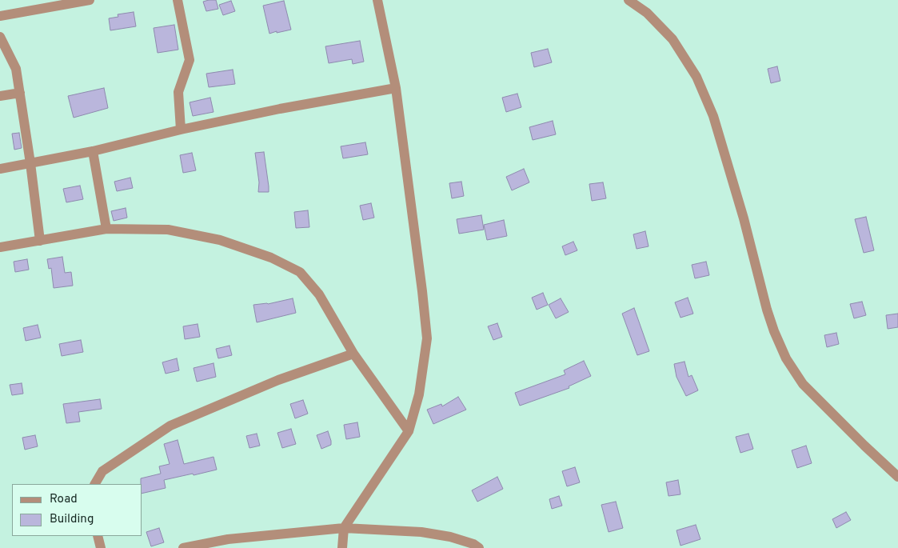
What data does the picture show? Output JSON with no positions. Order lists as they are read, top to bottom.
{
  "legend": ["Road", "Building"]
}
